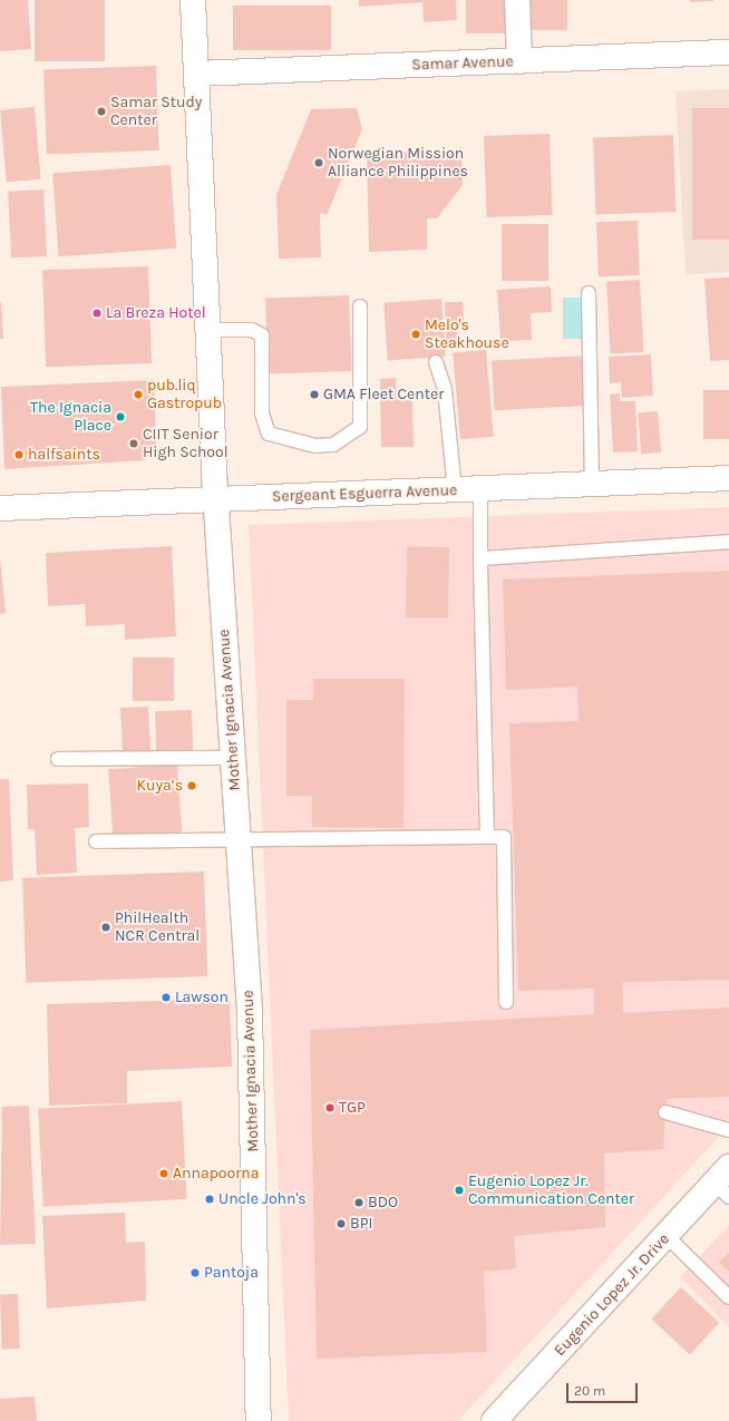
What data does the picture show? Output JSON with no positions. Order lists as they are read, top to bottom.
{
  "streets": {
    "street": [
      "Samar Avenue",
      "Sergeant Esguerra Avenue",
      "Mother Ignacia Avenue",
      "Eugenio Lopez Jr. Drive"
    ]
  },
  "crossings": [
    ["Samar Avenue", "Mother Ignacia Avenue"],
    ["Sergeant Esguerra Avenue", "Mother Ignacia Avenue"]
  ],
  "places": [
    "Samar Study Center",
    "Norwegian Mission Alliance Philippines",
    "La Breza Hotel",
    "Melo's Steakhouse",
    "pub.liq Gastropub",
    "GMA Fleet Center",
    "The Ignacia Place",
    "CIIT Senior High School",
    "halfsaints",
    "Kuya’s",
    "PhilHealth NCR Central",
    "Lawson",
    "TGP",
    "Annapoorna",
    "Eugenio Lopez Jr. Communication Center",
    "Uncle John's",
    "BDO",
    "BPI",
    "Pantoja"
  ],
  "scale_bar": "20 m"
}
